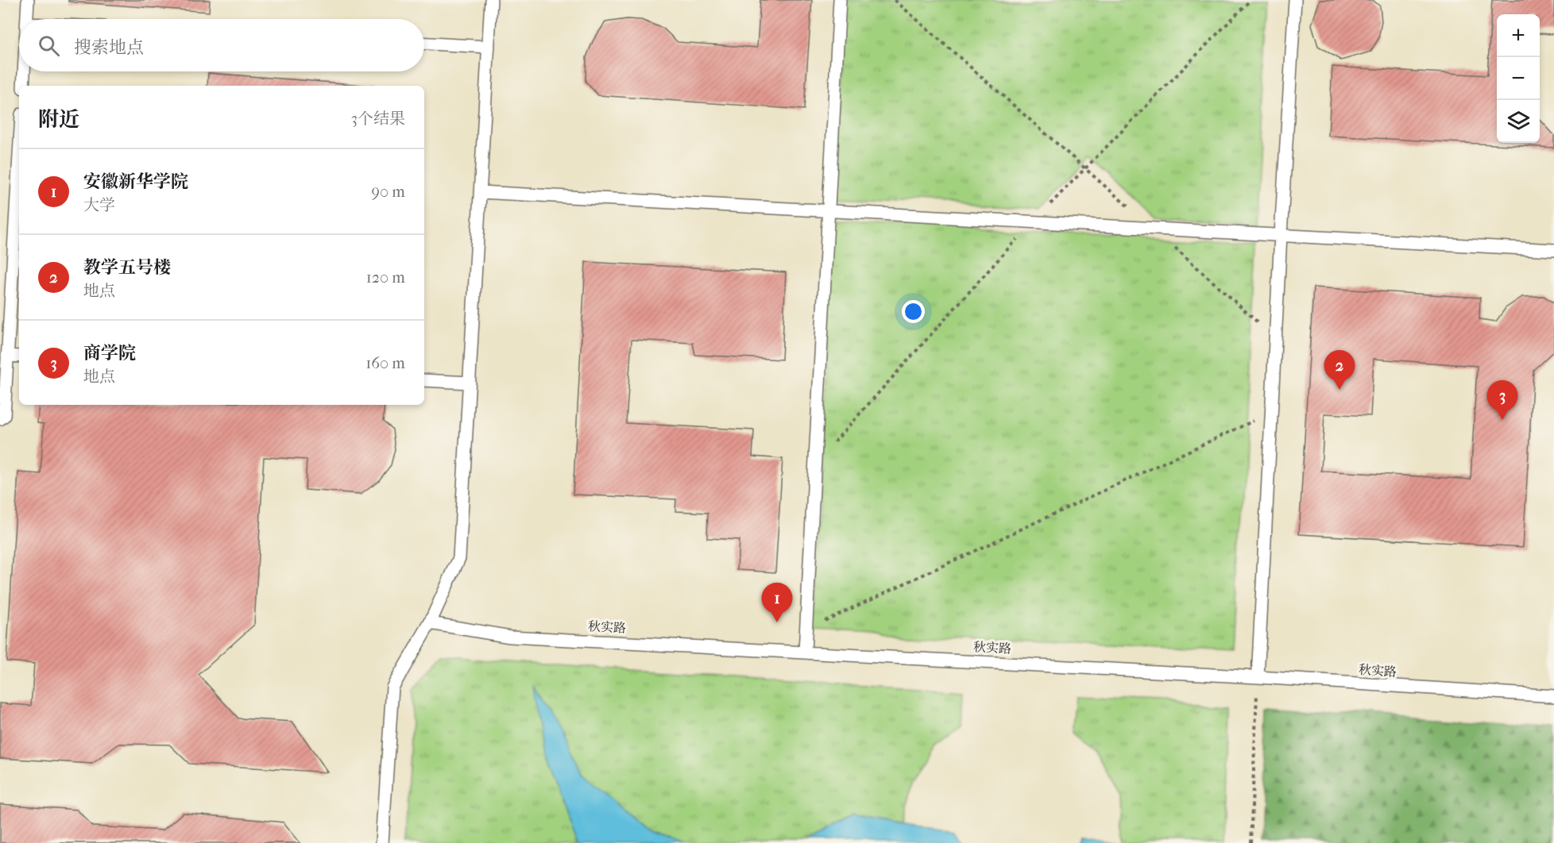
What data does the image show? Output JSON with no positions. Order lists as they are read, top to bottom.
{
  "streets": {
    "lane": ["秋实路"]
  },
  "page": {
    "map_buttons": ["+", "−"],
    "search": "搜索地点",
    "heading": ["附近", "3个结果"],
    "list": [
      {
        "mark": "1",
        "name": "安徽新华学院",
        "note": "大学",
        "value": "90 m"
      },
      {
        "mark": "2",
        "name": "教学五号楼",
        "note": "地点",
        "value": "120 m"
      },
      {
        "mark": "3",
        "name": "商学院",
        "note": "地点",
        "value": "160 m"
      }
    ],
    "pins": ["2", "3", "1"]
  }
}
